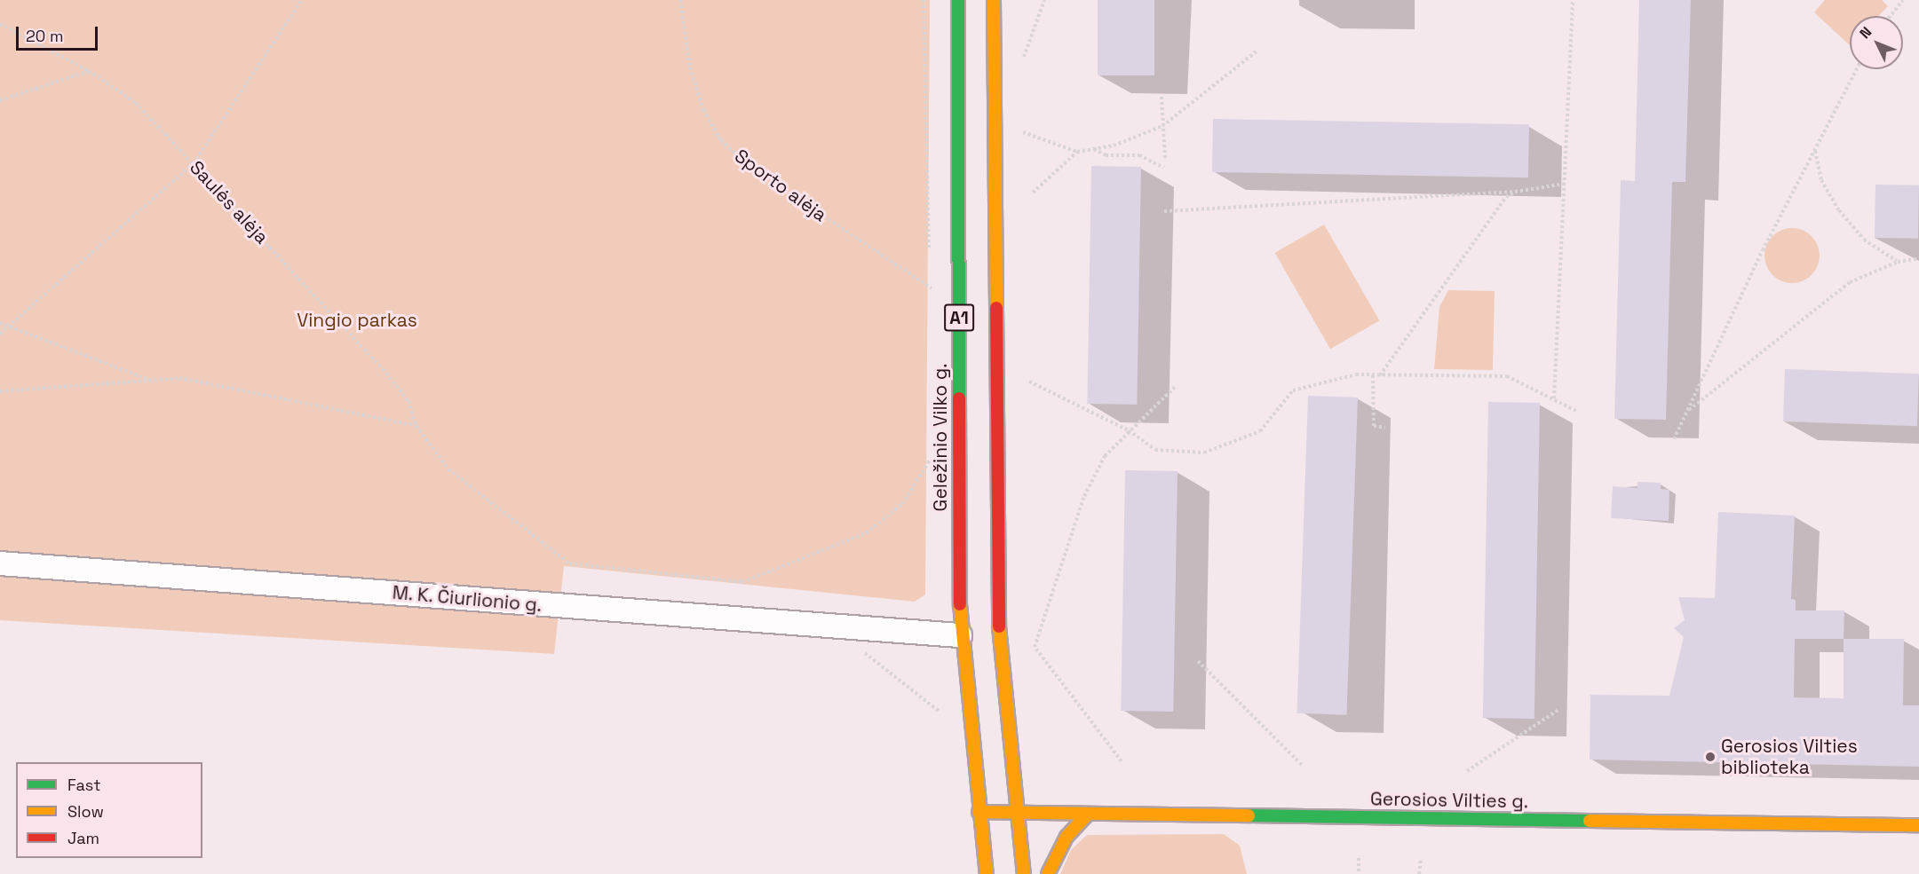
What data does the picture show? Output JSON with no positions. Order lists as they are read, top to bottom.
{
  "streets": {
    "main road": ["A1", "Geležinio Vilko g.", "Gerosios Vilties g."],
    "street": ["M. K. Čiurlionio g."],
    "path": ["Sporto alėja", "Saulės alėja"]
  },
  "crossings": [
    ["A1", "Gerosios Vilties g."],
    ["Geležinio Vilko g.", "M. K. Čiurlionio g."],
    ["Geležinio Vilko g.", "Gerosios Vilties g."]
  ],
  "parks": ["Vingio parkas"],
  "places": ["Gerosios Vilties biblioteka"],
  "legend": ["Fast", "Slow", "Jam"],
  "scale_bar": "20 m",
  "north": "top left"
}
